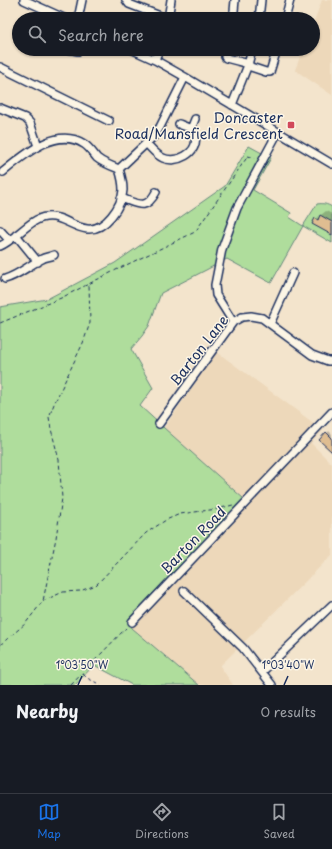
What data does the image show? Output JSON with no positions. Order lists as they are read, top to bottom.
{
  "streets": {
    "street": ["Barton Lane", "Barton Road"]
  },
  "places": {
    "transit": ["Doncaster Road/Mansfield Crescent"]
  },
  "page": {
    "search": "Search here",
    "heading": ["Nearby", "0 results"],
    "nav": ["Map", "Directions", "Saved"]
  },
  "coordinates": ["1°03'50\"W", "1°03'40\"W"]
}
